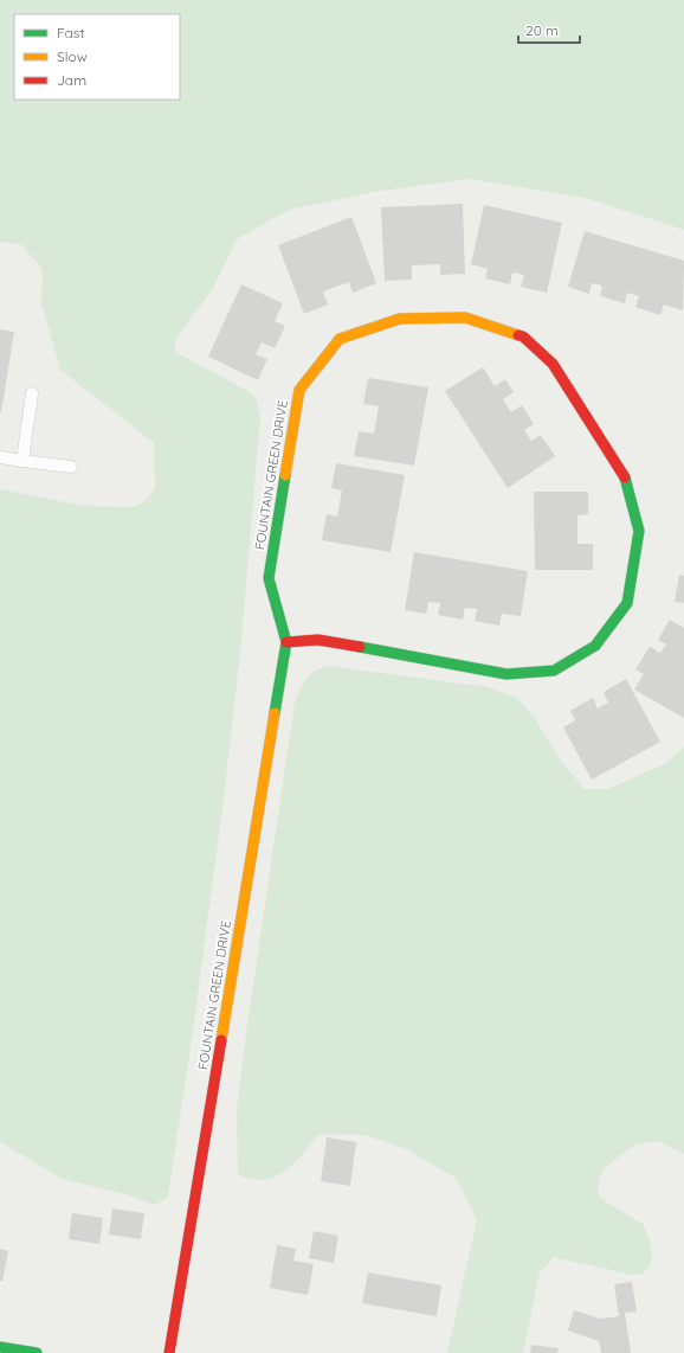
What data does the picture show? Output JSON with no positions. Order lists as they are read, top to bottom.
{
  "streets": {
    "street": ["FOUNTAIN GREEN DRIVE"]
  },
  "legend": ["Fast", "Slow", "Jam"],
  "scale_bar": "20 m"
}
